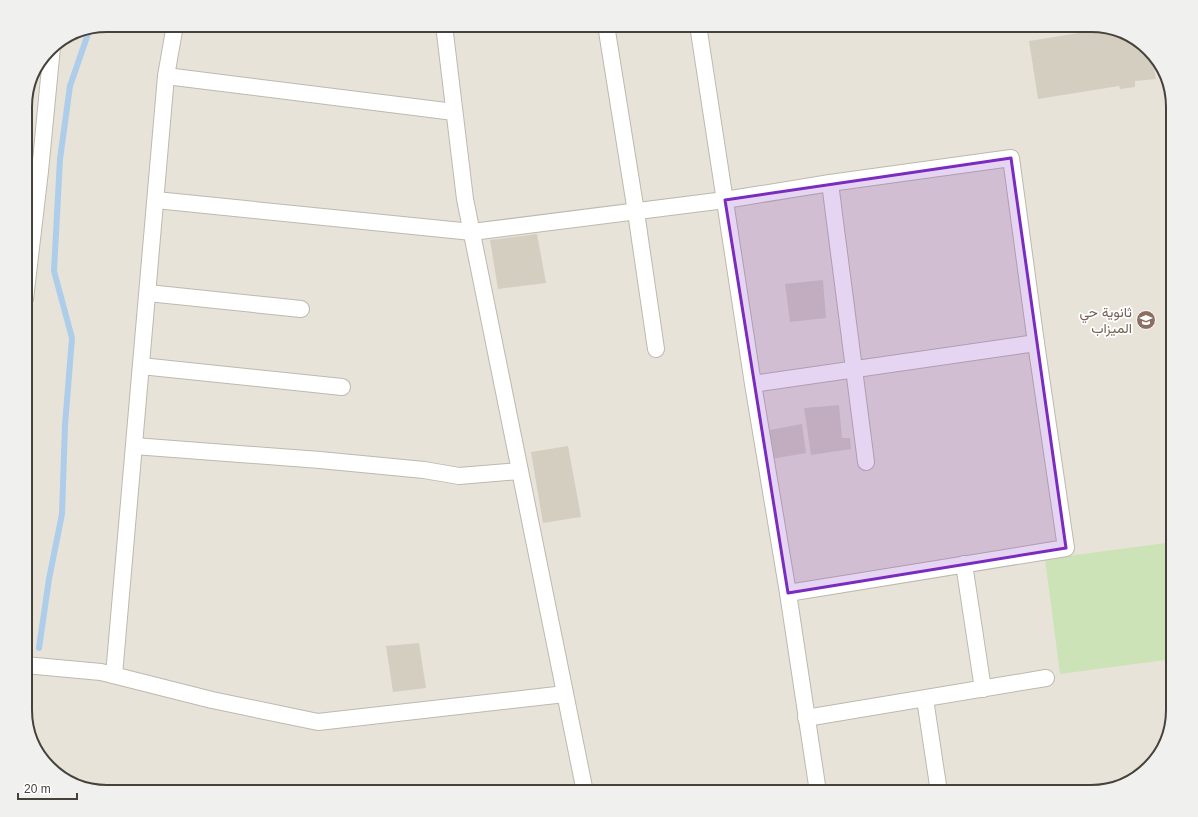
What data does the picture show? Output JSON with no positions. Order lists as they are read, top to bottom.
{
  "places": {
    "school or university": ["ثانوية حي الميزاب"]
  },
  "scale_bar": "20 m"
}
